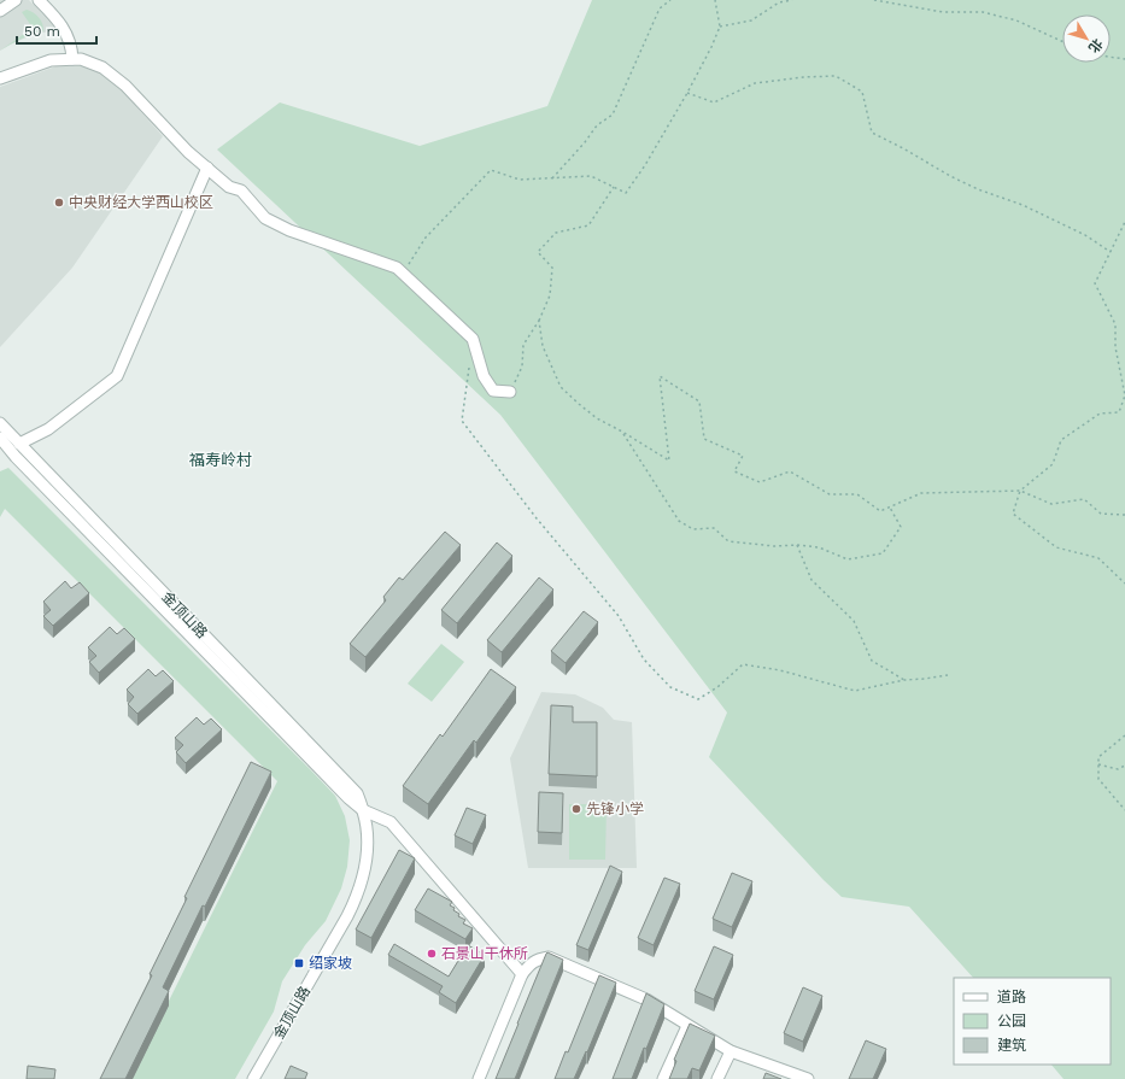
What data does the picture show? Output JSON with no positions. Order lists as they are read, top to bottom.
{
  "streets": {
    "street": ["金顶山路"]
  },
  "districts": ["福寿岭村"],
  "places": {
    "other": ["中央财经大学西山校区", "先锋小学", "石景山干休所"],
    "transit": ["绍家坡"]
  },
  "legend": ["道路", "公园", "建筑"],
  "scale_bar": "50 m",
  "north": "bottom right"
}
